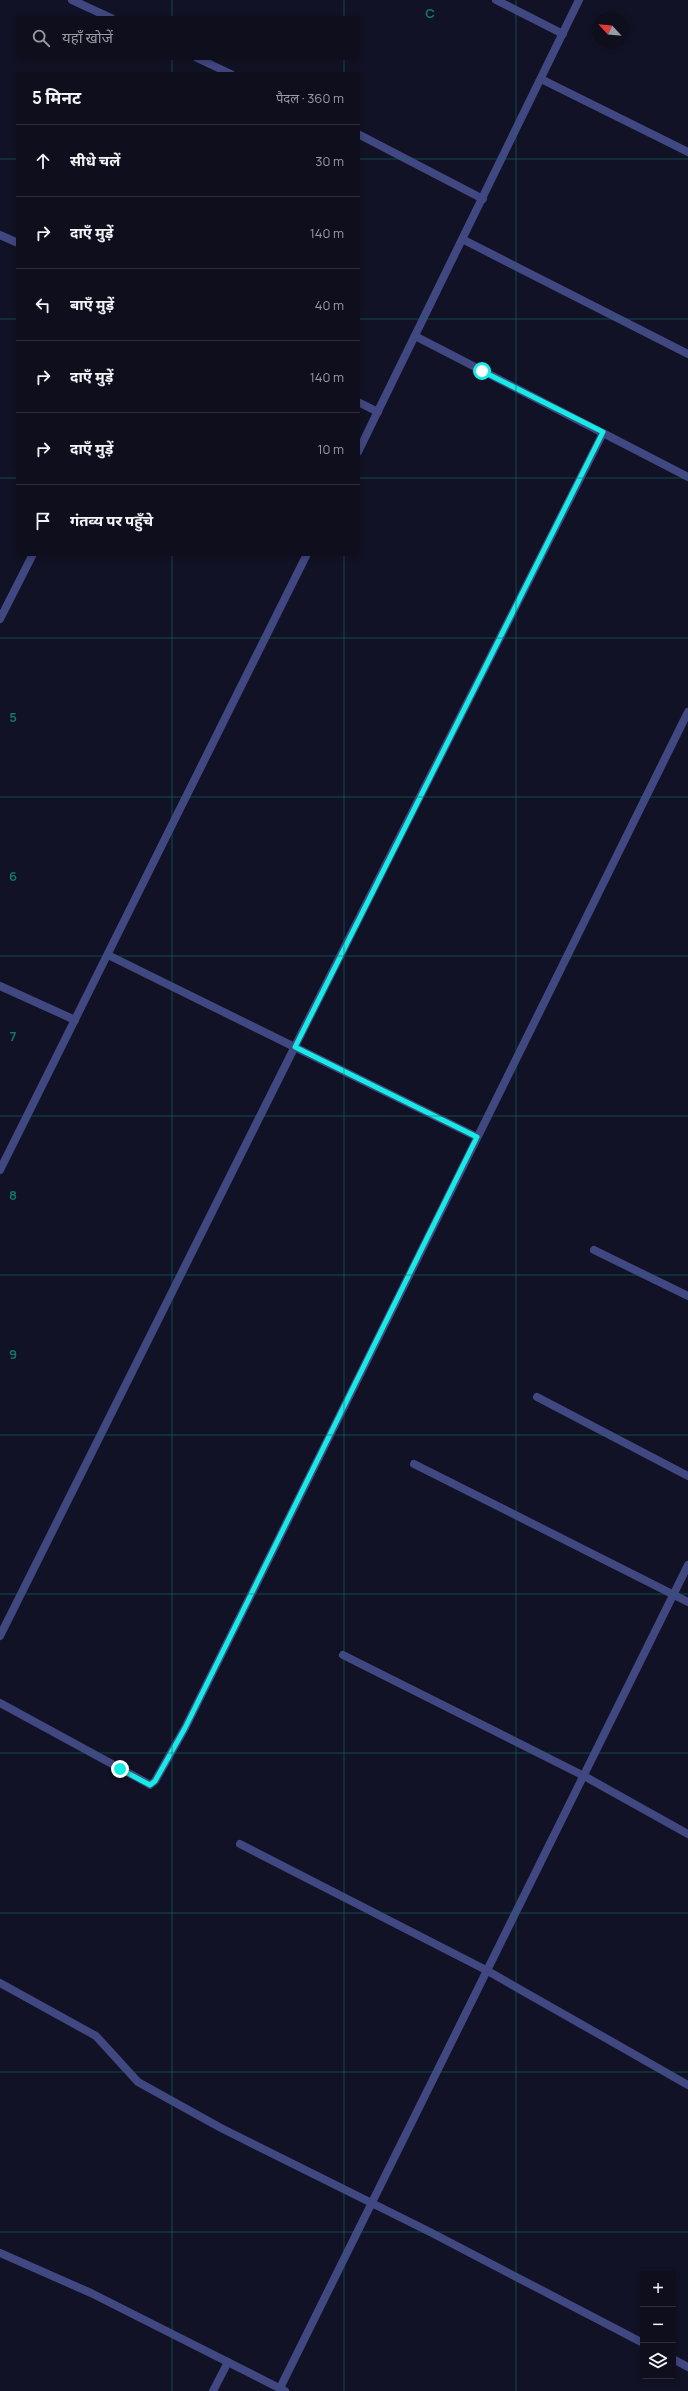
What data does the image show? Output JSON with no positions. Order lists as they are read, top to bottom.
{
  "north": "top left",
  "page": {
    "search": "यहाँ खोजें",
    "heading": ["5 मिनट", "पैदल · 360 m"],
    "list": [
      ["सीधे चलें", "30 m"],
      ["दाएँ मुड़ें", "140 m"],
      ["बाएँ मुड़ें", "40 m"],
      ["दाएँ मुड़ें", "140 m"],
      ["दाएँ मुड़ें", "10 m"],
      "गंतव्य पर पहुँचे"
    ],
    "map_buttons": ["+", "−"]
  },
  "grid": {
    "columns": ["C"],
    "rows": [
      "5",
      "6",
      "7",
      "8",
      "9"
    ]
  }
}
